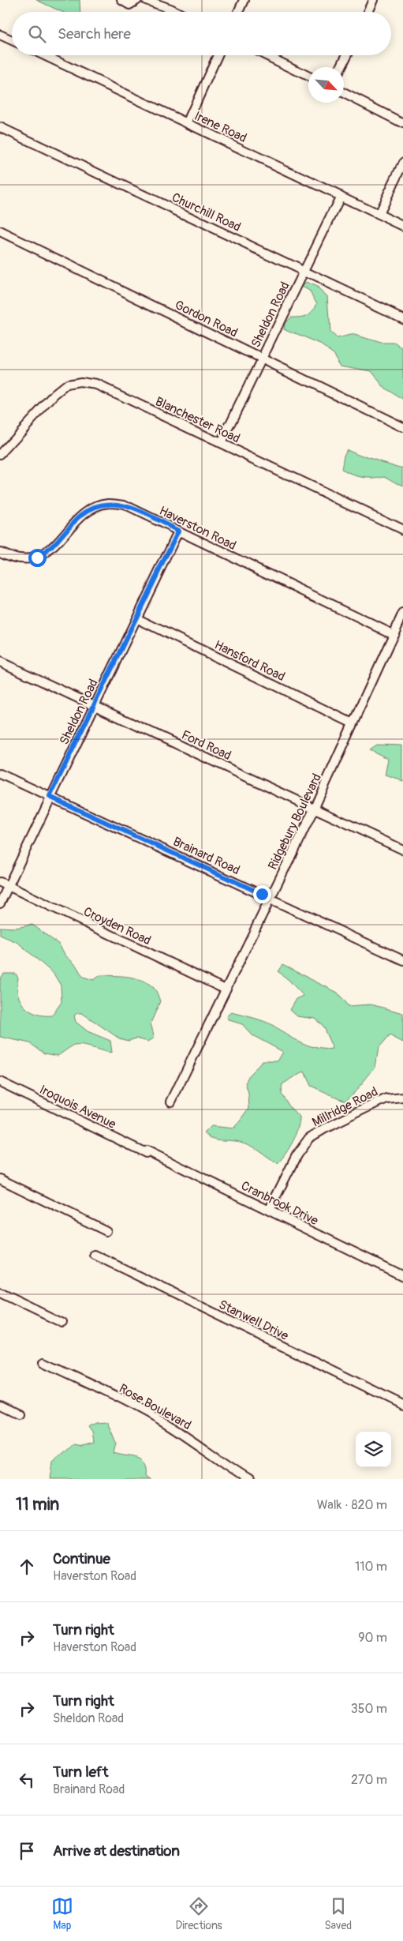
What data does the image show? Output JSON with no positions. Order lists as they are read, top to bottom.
{
  "streets": {
    "street": [
      "Irene Road",
      "Churchill Road",
      "Sheldon Road",
      "Gordon Road",
      "Blanchester Road",
      "Haverston Road",
      "Hansford Road",
      "Ford Road",
      "Ridgebury Boulevard",
      "Brainard Road",
      "Croyden Road",
      "Iroquois Avenue",
      "Millridge Road",
      "Cranbrook Drive",
      "Stanwell Drive",
      "Rose Boulevard"
    ]
  },
  "crossings": [
    ["Irene Road", "Sheldon Road"],
    ["Churchill Road", "Sheldon Road"],
    ["Sheldon Road", "Gordon Road"],
    ["Sheldon Road", "Blanchester Road"],
    ["Sheldon Road", "Haverston Road"],
    ["Sheldon Road", "Hansford Road"],
    ["Sheldon Road", "Ford Road"],
    ["Sheldon Road", "Brainard Road"],
    ["Sheldon Road", "Croyden Road"],
    ["Haverston Road", "Ridgebury Boulevard"],
    ["Hansford Road", "Ridgebury Boulevard"],
    ["Ford Road", "Ridgebury Boulevard"],
    ["Ridgebury Boulevard", "Brainard Road"],
    ["Ridgebury Boulevard", "Croyden Road"],
    ["Iroquois Avenue", "Cranbrook Drive"],
    ["Millridge Road", "Cranbrook Drive"]
  ],
  "north": "bottom right",
  "page": {
    "search": "Search here",
    "heading": ["11 min", "Walk · 820 m"],
    "list": [
      ["Continue", "Haverston Road", "110 m"],
      ["Turn right", "Haverston Road", "90 m"],
      ["Turn right", "Sheldon Road", "350 m"],
      ["Turn left", "Brainard Road", "270 m"],
      "Arrive at destination"
    ],
    "nav": ["Map", "Directions", "Saved"]
  }
}
